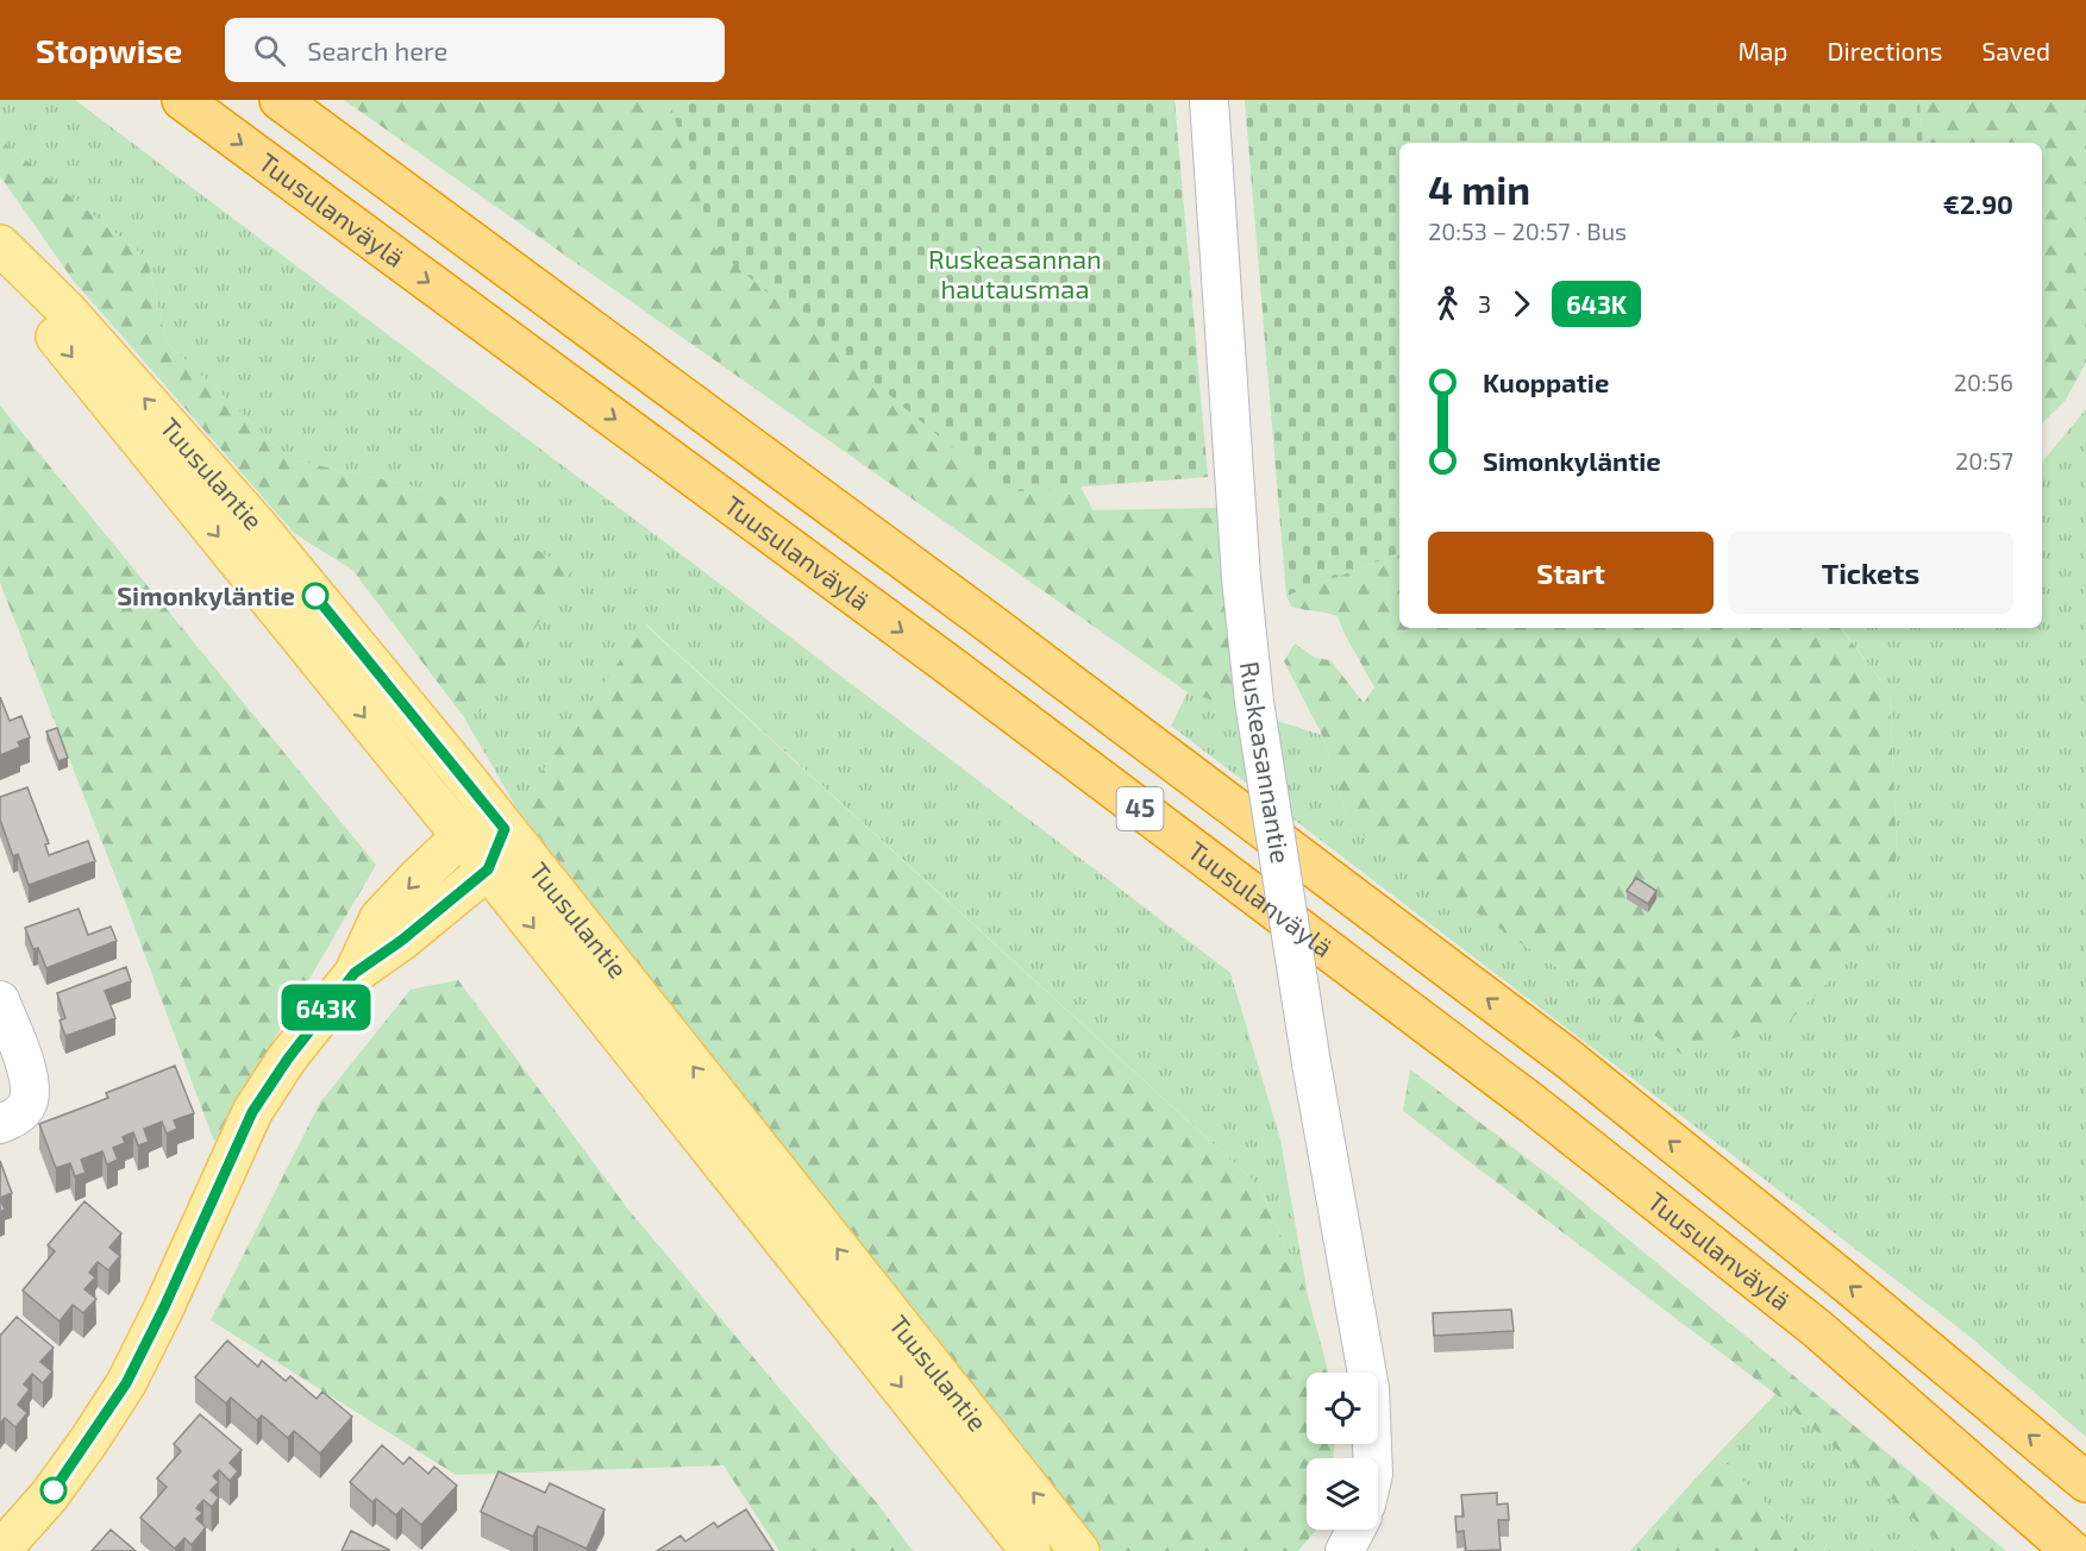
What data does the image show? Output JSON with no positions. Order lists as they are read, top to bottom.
{
  "streets": {
    "highway": ["Tuusulanväylä", "45"],
    "main road": ["Tuusulantie"],
    "street": ["Ruskeasannantie"]
  },
  "parks": ["Ruskeasannan hautausmaa"],
  "places": ["Simonkyläntie"],
  "lines": ["bus line 643K"],
  "page": {
    "header": "Stopwise",
    "search": "Search here",
    "nav": ["Map", "Directions", "Saved"],
    "on_map": "643K",
    "heading": ["4 min", "20:53 – 20:57 · Bus", "€2.90"],
    "legs": ["3", "643K"],
    "list": [
      {
        "name": "Kuoppatie",
        "value": "20:56"
      },
      {
        "name": "Simonkyläntie",
        "value": "20:57"
      }
    ],
    "buttons": ["Start", "Tickets"]
  }
}
